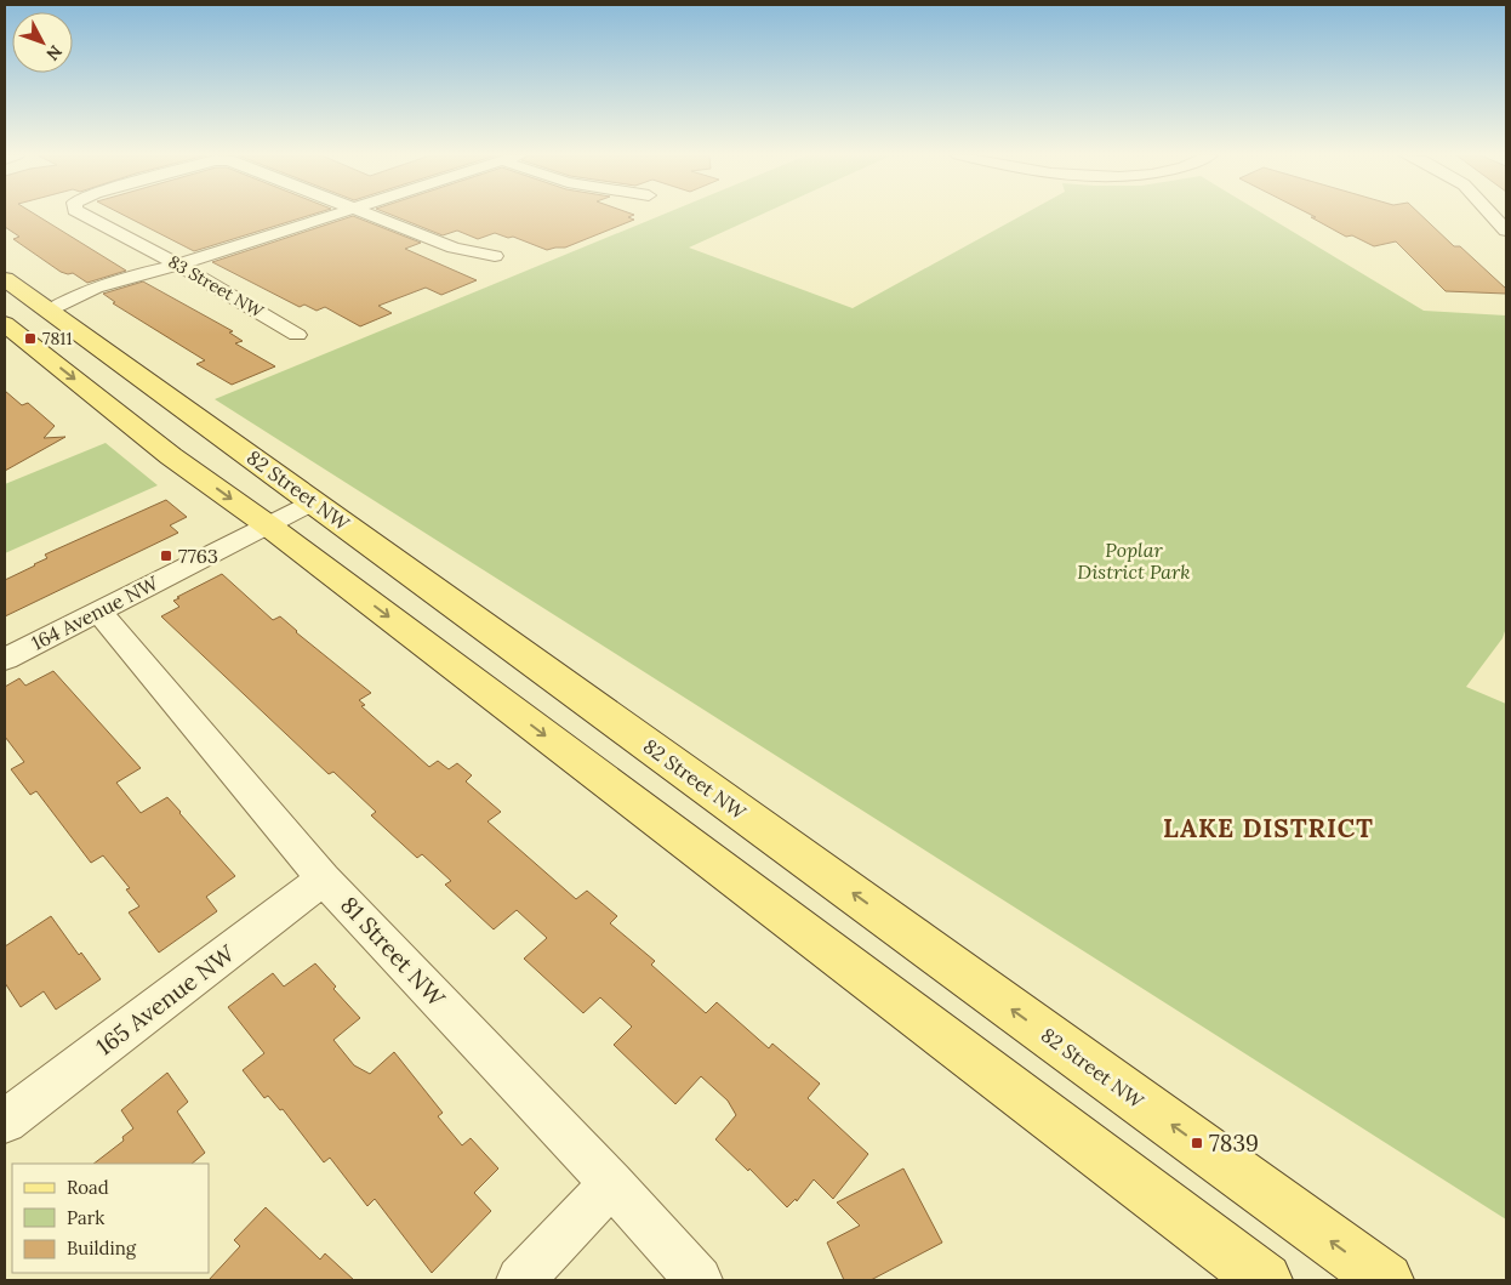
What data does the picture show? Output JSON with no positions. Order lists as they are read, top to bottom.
{
  "streets": {
    "main road": ["82 Street NW"],
    "street": [
      "83 Street NW",
      "164 Avenue NW",
      "81 Street NW",
      "165 Avenue NW"
    ]
  },
  "crossings": [
    ["82 Street NW", "164 Avenue NW"],
    ["164 Avenue NW", "81 Street NW"],
    ["81 Street NW", "165 Avenue NW"]
  ],
  "districts": ["LAKE DISTRICT"],
  "parks": ["Poplar District Park"],
  "places": {
    "transit": ["7811", "7763", "7839"]
  },
  "legend": ["Road", "Park", "Building"],
  "north": "bottom right"
}
